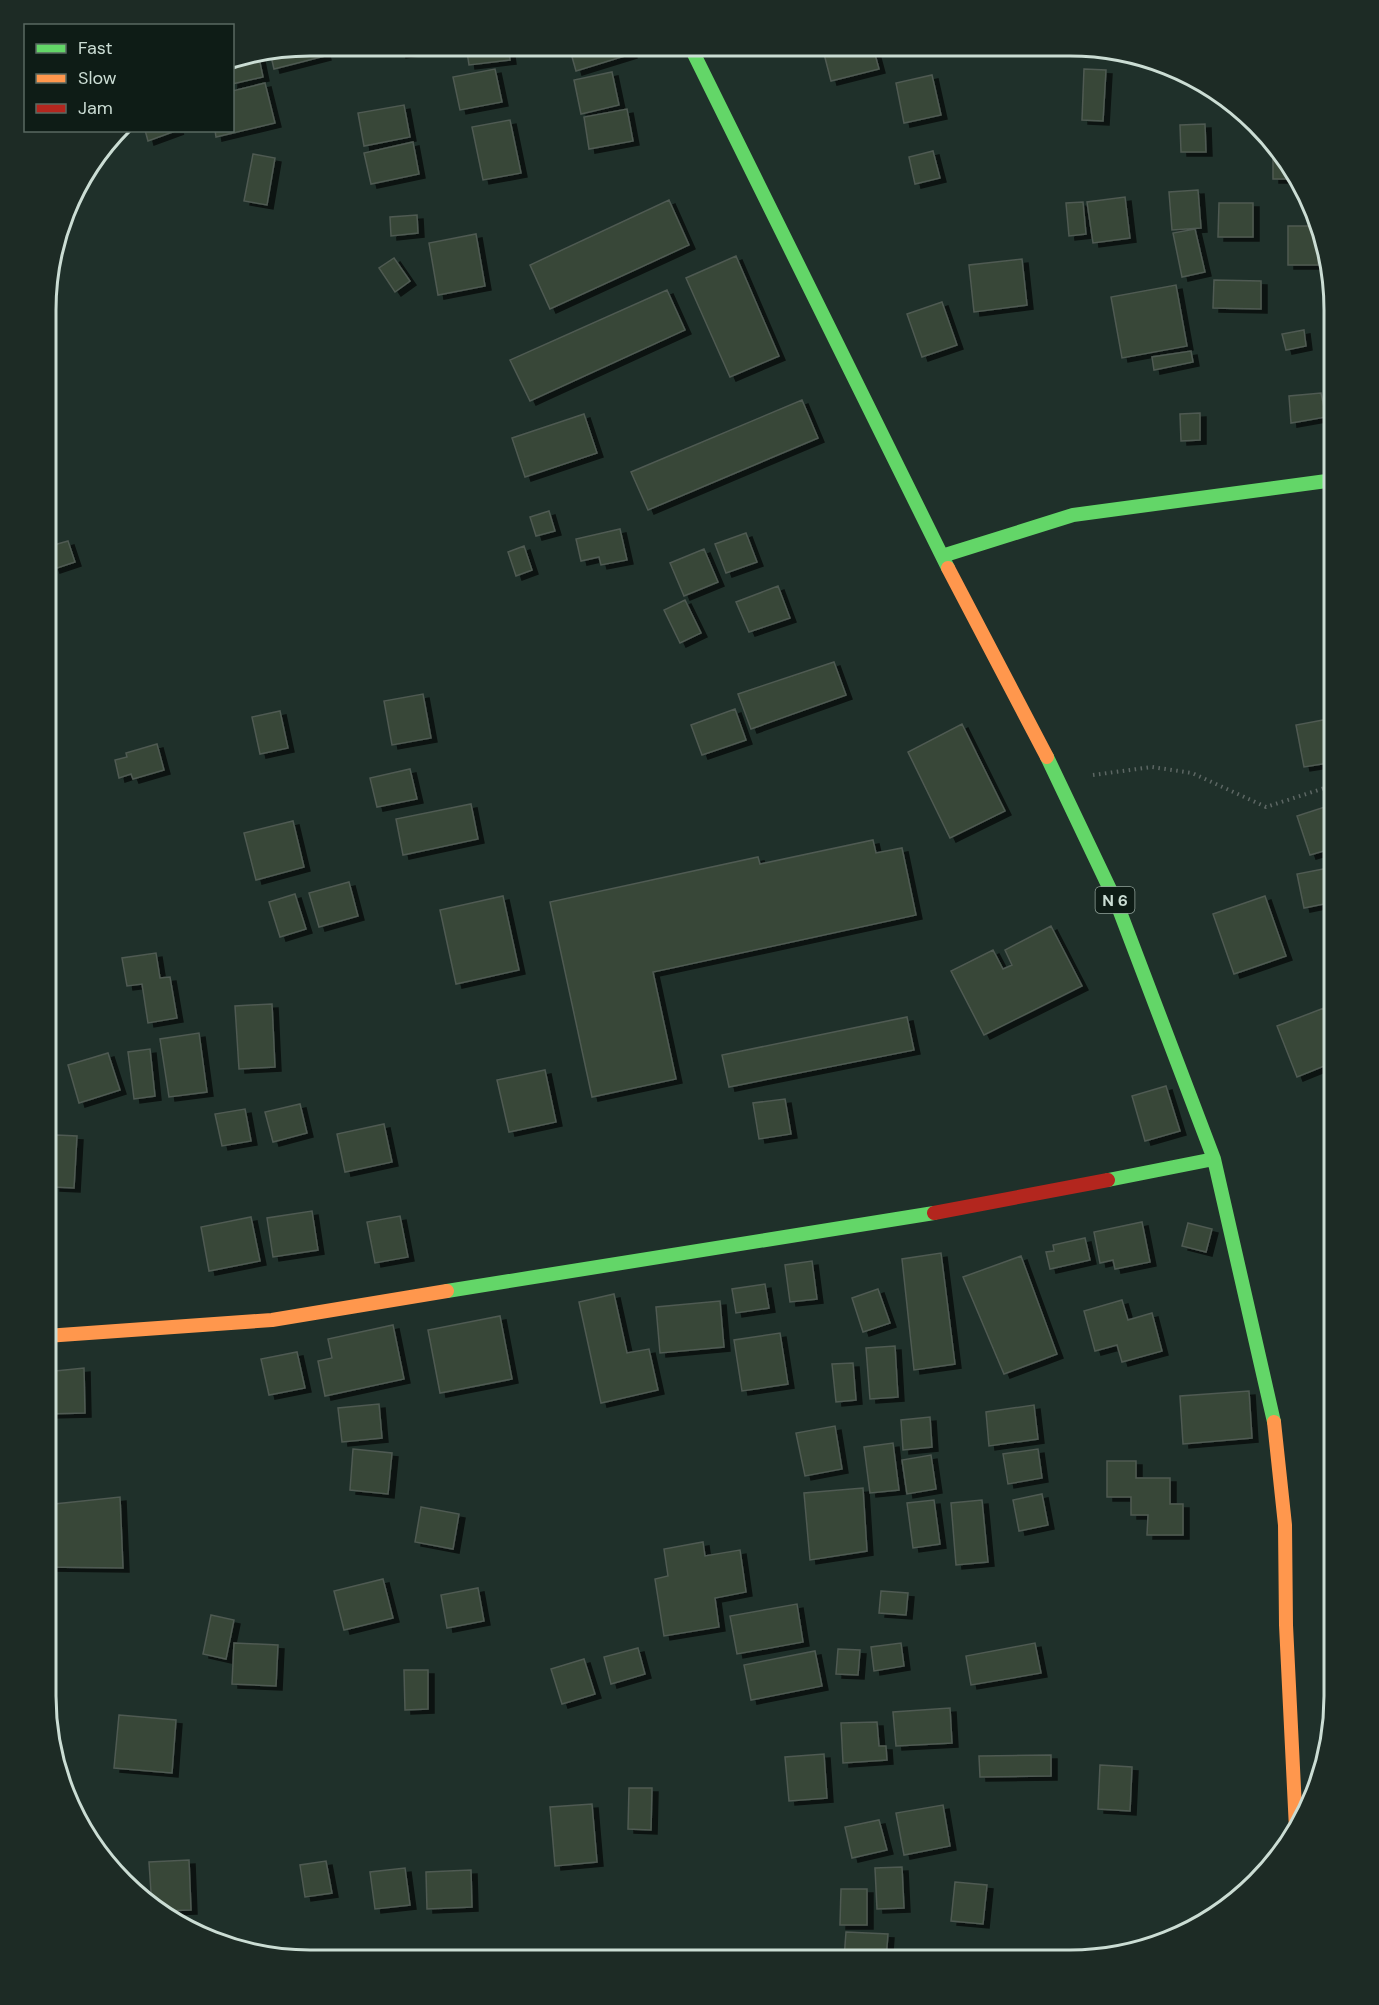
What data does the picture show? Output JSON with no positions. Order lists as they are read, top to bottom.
{
  "streets": {
    "main road": ["N 6"]
  },
  "legend": ["Fast", "Slow", "Jam"]
}
